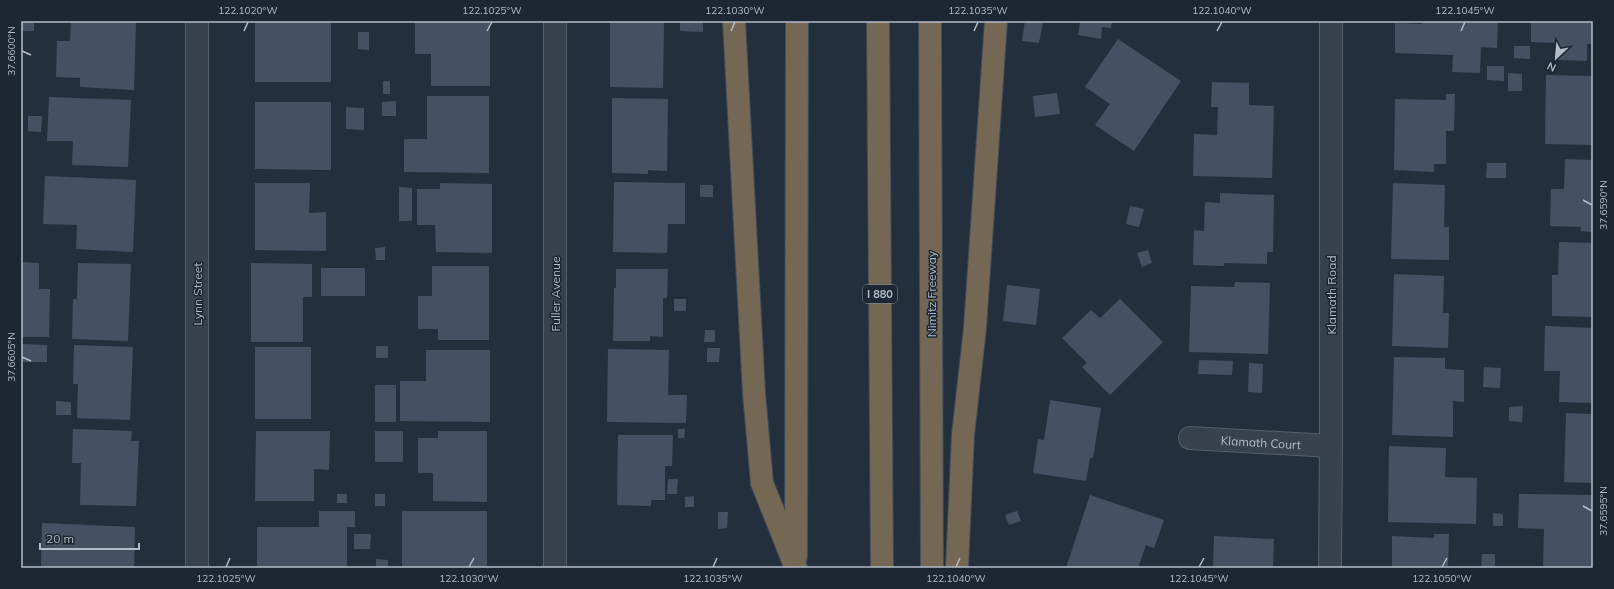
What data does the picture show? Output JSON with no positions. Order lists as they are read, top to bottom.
{
  "streets": {
    "highway": ["I 880", "Nimitz Freeway"],
    "street": [
      "Lynn Street",
      "Fuller Avenue",
      "Klamath Road",
      "Klamath Court"
    ]
  },
  "crossings": [
    ["Klamath Road", "Klamath Court"]
  ],
  "scale_bar": "20 m",
  "north": "bottom left",
  "coordinates": [
    "122.1020°W",
    "122.1025°W",
    "122.1030°W",
    "122.1035°W",
    "122.1040°W",
    "122.1045°W",
    "37.6600°N",
    "37.6590°N",
    "37.6605°N",
    "37.6595°N",
    "122.1050°W"
  ]
}
